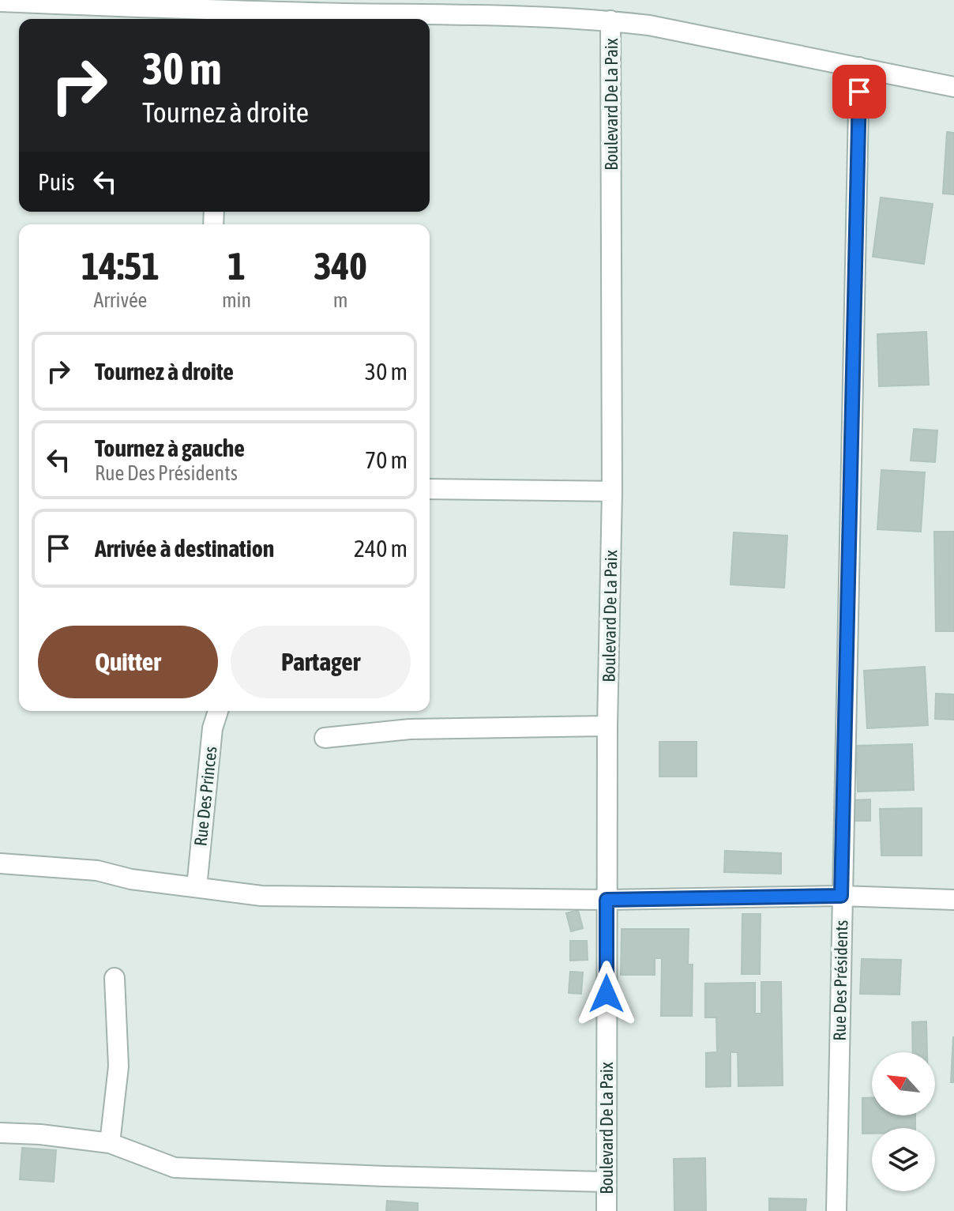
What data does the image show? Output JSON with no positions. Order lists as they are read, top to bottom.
{
  "streets": {
    "street": ["Boulevard De La Paix", "Rue Des Princes", "Rue Des Présidents"]
  },
  "north": "top left",
  "page": {
    "turn": ["30 m", "Tournez à droite"],
    "then": "Puis",
    "eta": [
      "14:51",
      "Arrivée",
      "1",
      "min",
      "340",
      "m"
    ],
    "list": [
      {
        "name": "Tournez à droite",
        "value": "30 m"
      },
      {
        "name": "Tournez à gauche",
        "note": "Rue Des Présidents",
        "value": "70 m"
      },
      {
        "name": "Arrivée à destination",
        "value": "240 m"
      }
    ],
    "buttons": ["Quitter", "Partager"]
  }
}
